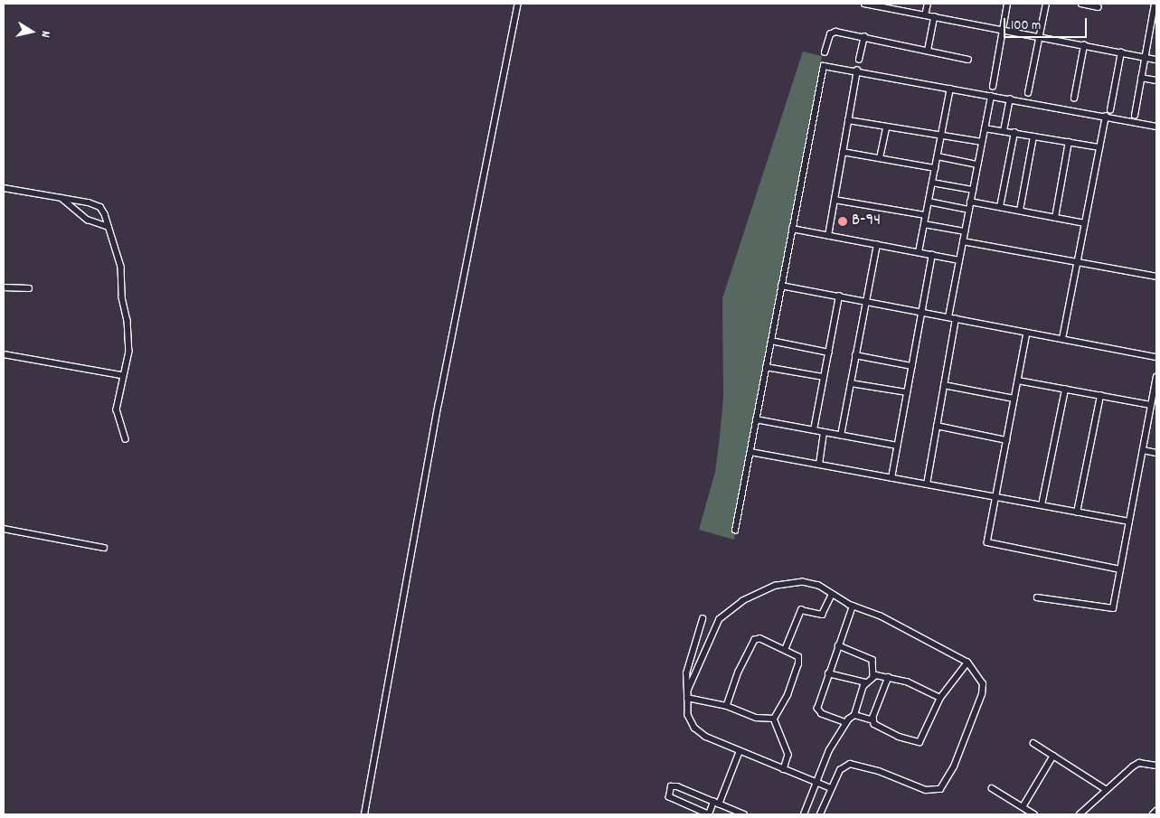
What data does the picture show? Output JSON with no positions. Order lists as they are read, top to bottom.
{
  "places": ["B-94"],
  "scale_bar": "100 m",
  "north": "right"
}
